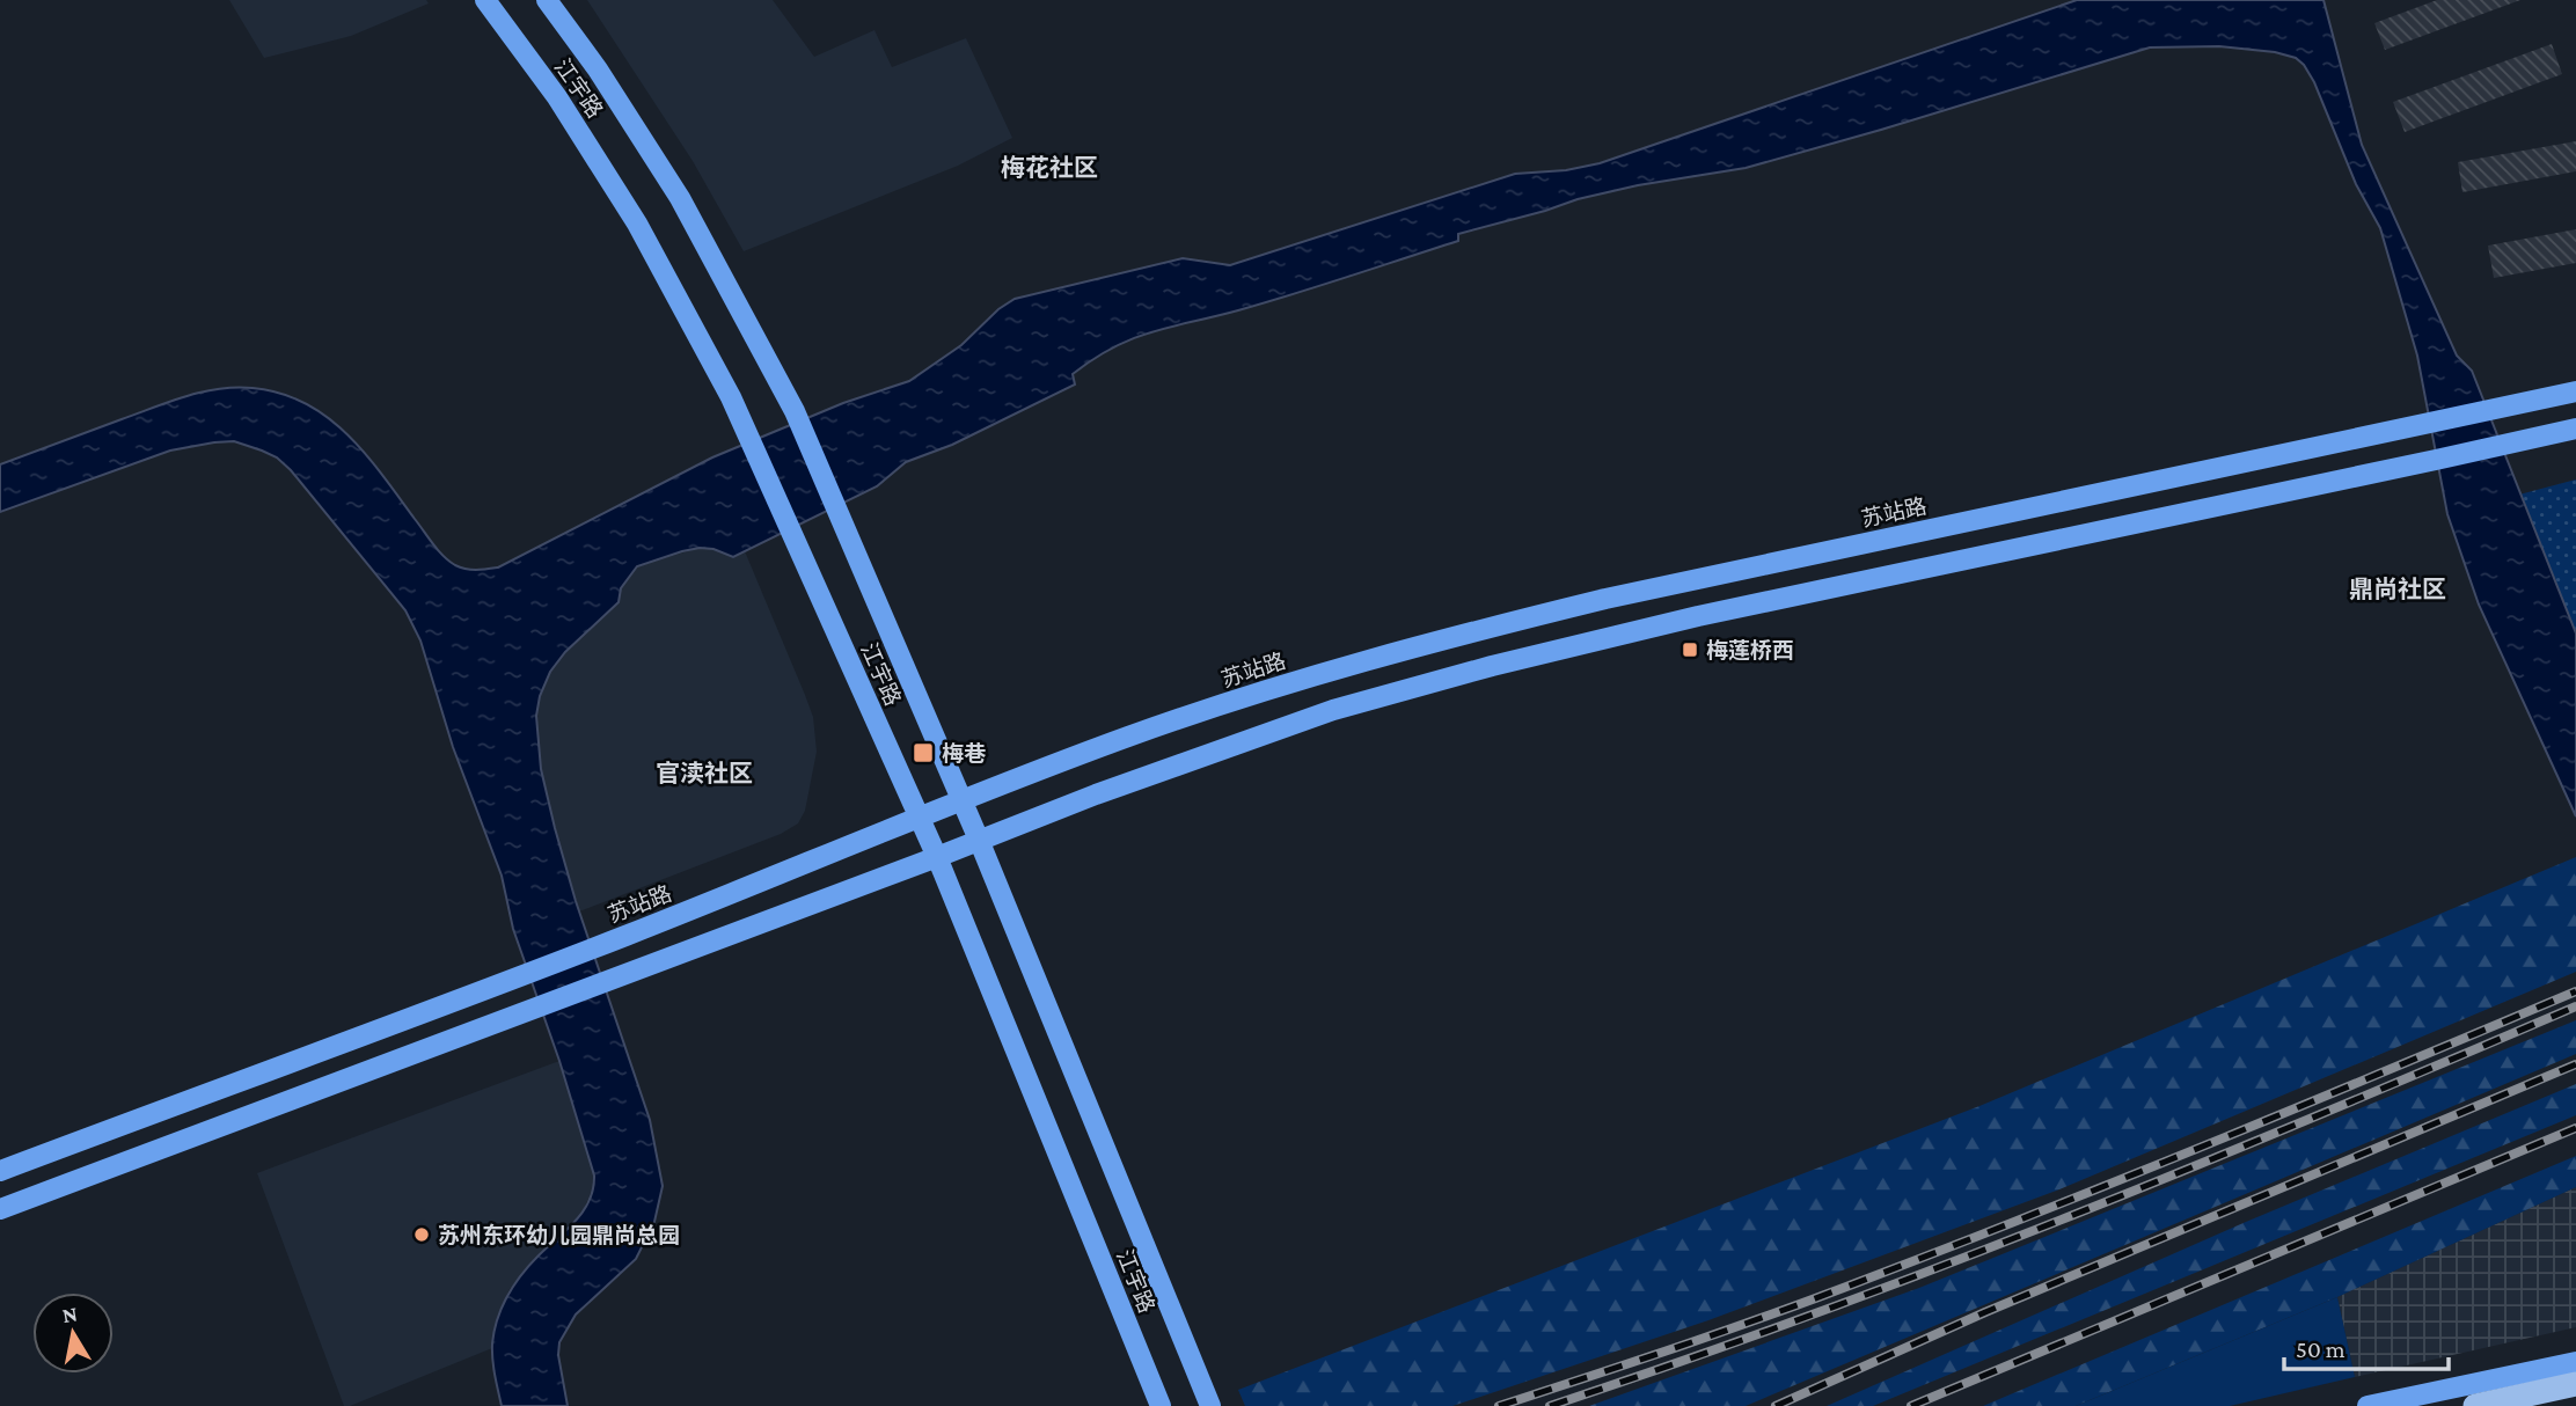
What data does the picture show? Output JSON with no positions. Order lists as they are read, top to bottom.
{
  "streets": {
    "main road": ["江宇路", "苏站路"]
  },
  "crossings": [
    ["江宇路", "苏站路"]
  ],
  "districts": ["梅花社区", "鼎尚社区", "官渎社区"],
  "places": {
    "transit": ["梅莲桥西", "梅巷"],
    "other": ["苏州东环幼儿园鼎尚总园"]
  },
  "scale_bar": "50 m",
  "north": "top"
}
